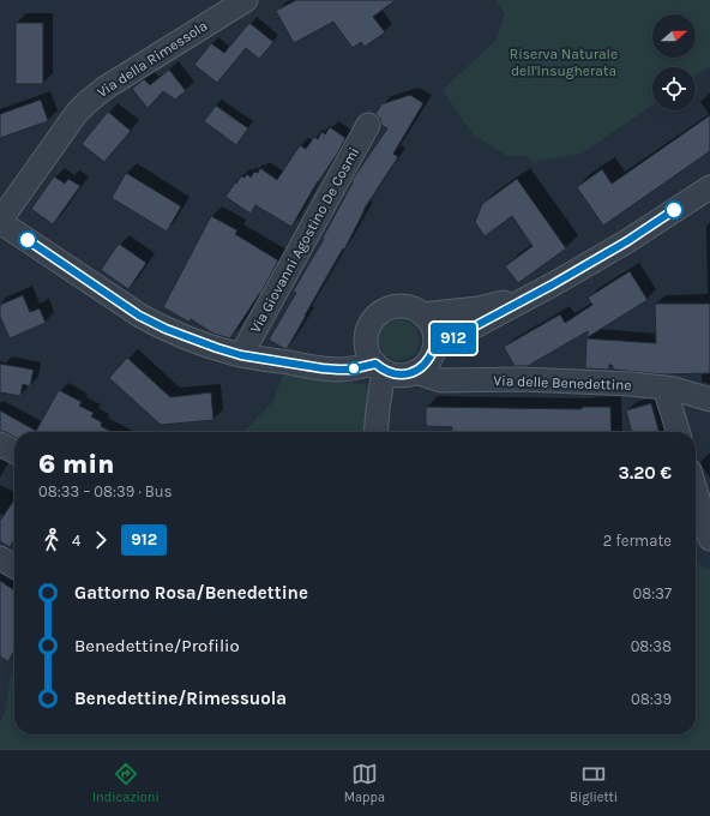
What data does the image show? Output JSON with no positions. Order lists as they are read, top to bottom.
{
  "streets": {
    "street": ["Via della Rimessola", "Via Giovanni Agostino De Cosmi", "Via delle Benedettine"]
  },
  "parks": ["Riserva Naturale dell'Insugherata"],
  "lines": ["bus line 912"],
  "north": "right",
  "page": {
    "on_map": "912",
    "heading": ["6 min", "08:33 – 08:39 · Bus", "3.20 €"],
    "legs": ["4", "912", "2 fermate"],
    "list": [
      {
        "name": "Gattorno Rosa/Benedettine",
        "value": "08:37"
      },
      {
        "name": "Benedettine/Profilio",
        "value": "08:38"
      },
      {
        "name": "Benedettine/Rimessuola",
        "value": "08:39"
      }
    ],
    "tabs": ["Indicazioni", "Mappa", "Biglietti"]
  }
}
